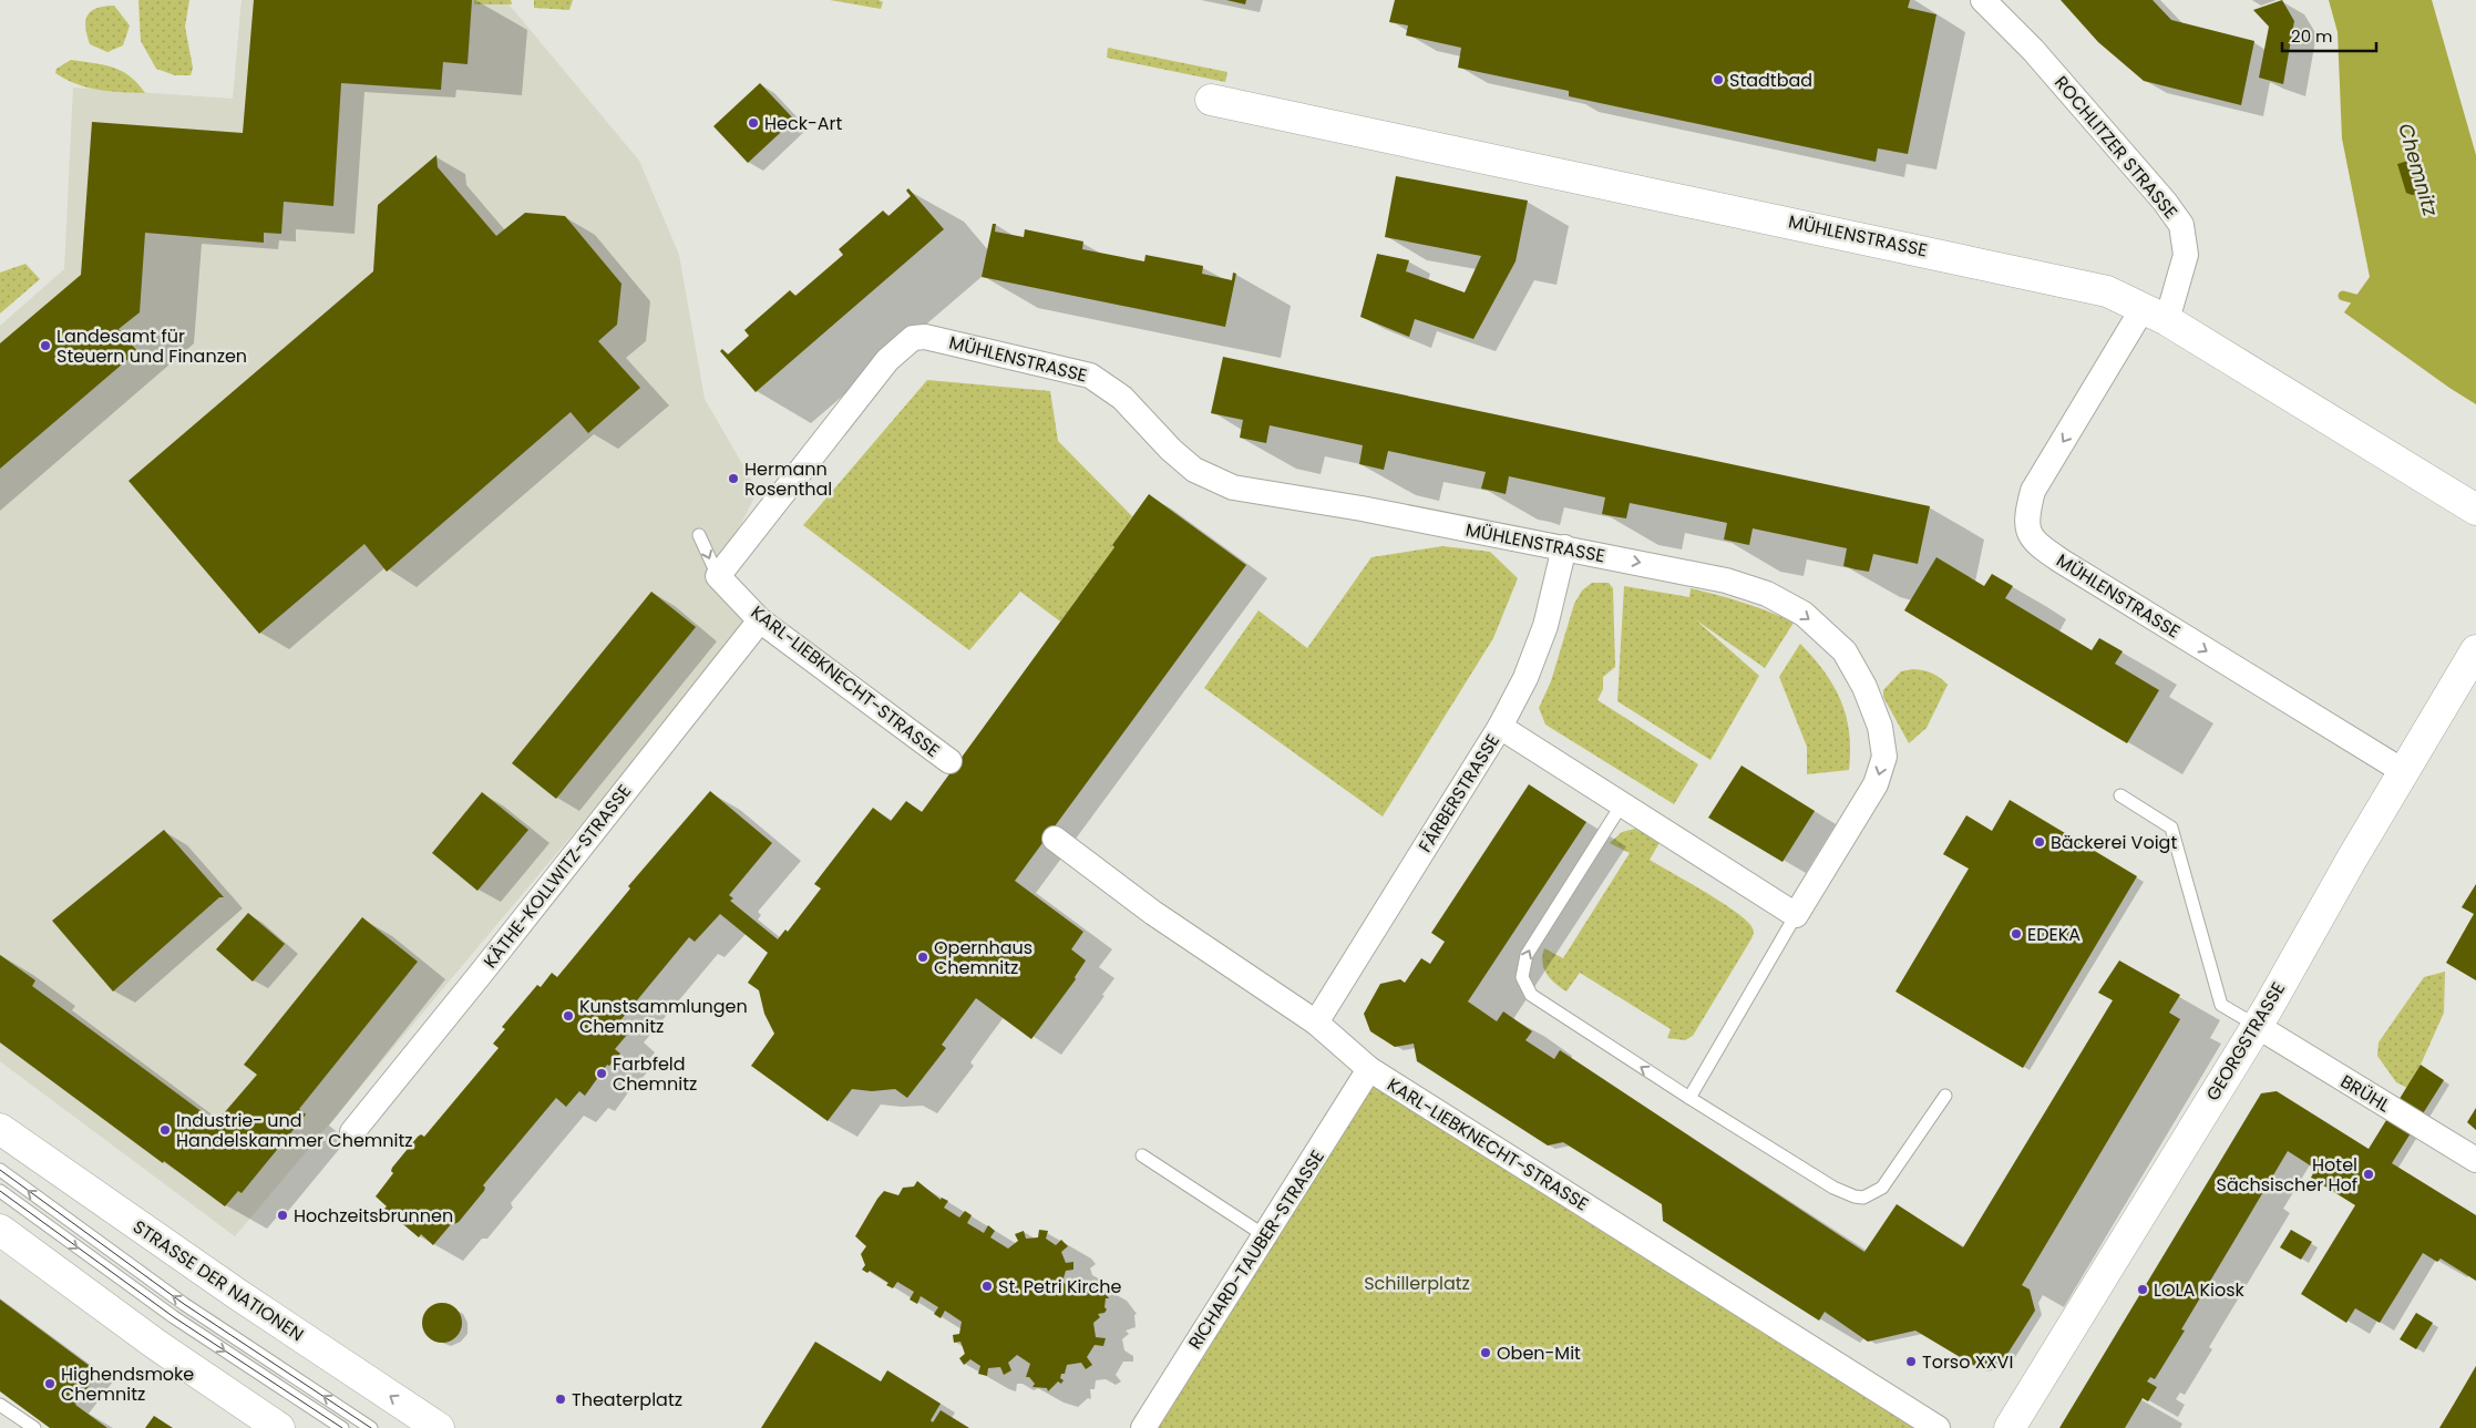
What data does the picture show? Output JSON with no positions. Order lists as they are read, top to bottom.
{
  "streets": {
    "main road": ["MÜHLENSTRASSE", "GEORGSTRASSE", "STRASSE DER NATIONEN"],
    "street": [
      "ROCHLITZER STRASSE",
      "KARL-LIEBKNECHT-STRASSE",
      "FÄRBERSTRASSE",
      "KÄTHE-KOLLWITZ-STRASSE",
      "BRÜHL",
      "RICHARD-TAUBER-STRASSE"
    ]
  },
  "crossings": [
    ["ROCHLITZER STRASSE", "MÜHLENSTRASSE"],
    ["MÜHLENSTRASSE", "KARL-LIEBKNECHT-STRASSE"],
    ["MÜHLENSTRASSE", "FÄRBERSTRASSE"],
    ["MÜHLENSTRASSE", "GEORGSTRASSE"],
    ["KARL-LIEBKNECHT-STRASSE", "FÄRBERSTRASSE"],
    ["KARL-LIEBKNECHT-STRASSE", "KÄTHE-KOLLWITZ-STRASSE"],
    ["KARL-LIEBKNECHT-STRASSE", "RICHARD-TAUBER-STRASSE"],
    ["GEORGSTRASSE", "BRÜHL"]
  ],
  "water": ["Chemnitz"],
  "parks": ["Schillerplatz"],
  "places": [
    "Stadtbad",
    "Heck-Art",
    "Landesamt für Steuern und Finanzen",
    "Hermann Rosenthal",
    "Bäckerei Voigt",
    "EDEKA",
    "Opernhaus Chemnitz",
    "Kunstsammlungen Chemnitz",
    "Farbfeld Chemnitz",
    "Industrie- und Handelskammer Chemnitz",
    "Hotel Sächsischer Hof",
    "Hochzeitsbrunnen",
    "St. Petri Kirche",
    "LOLA Kiosk",
    "Oben-Mit",
    "Torso XXVI",
    "Highendsmoke Chemnitz",
    "Theaterplatz"
  ],
  "scale_bar": "20 m"
}
